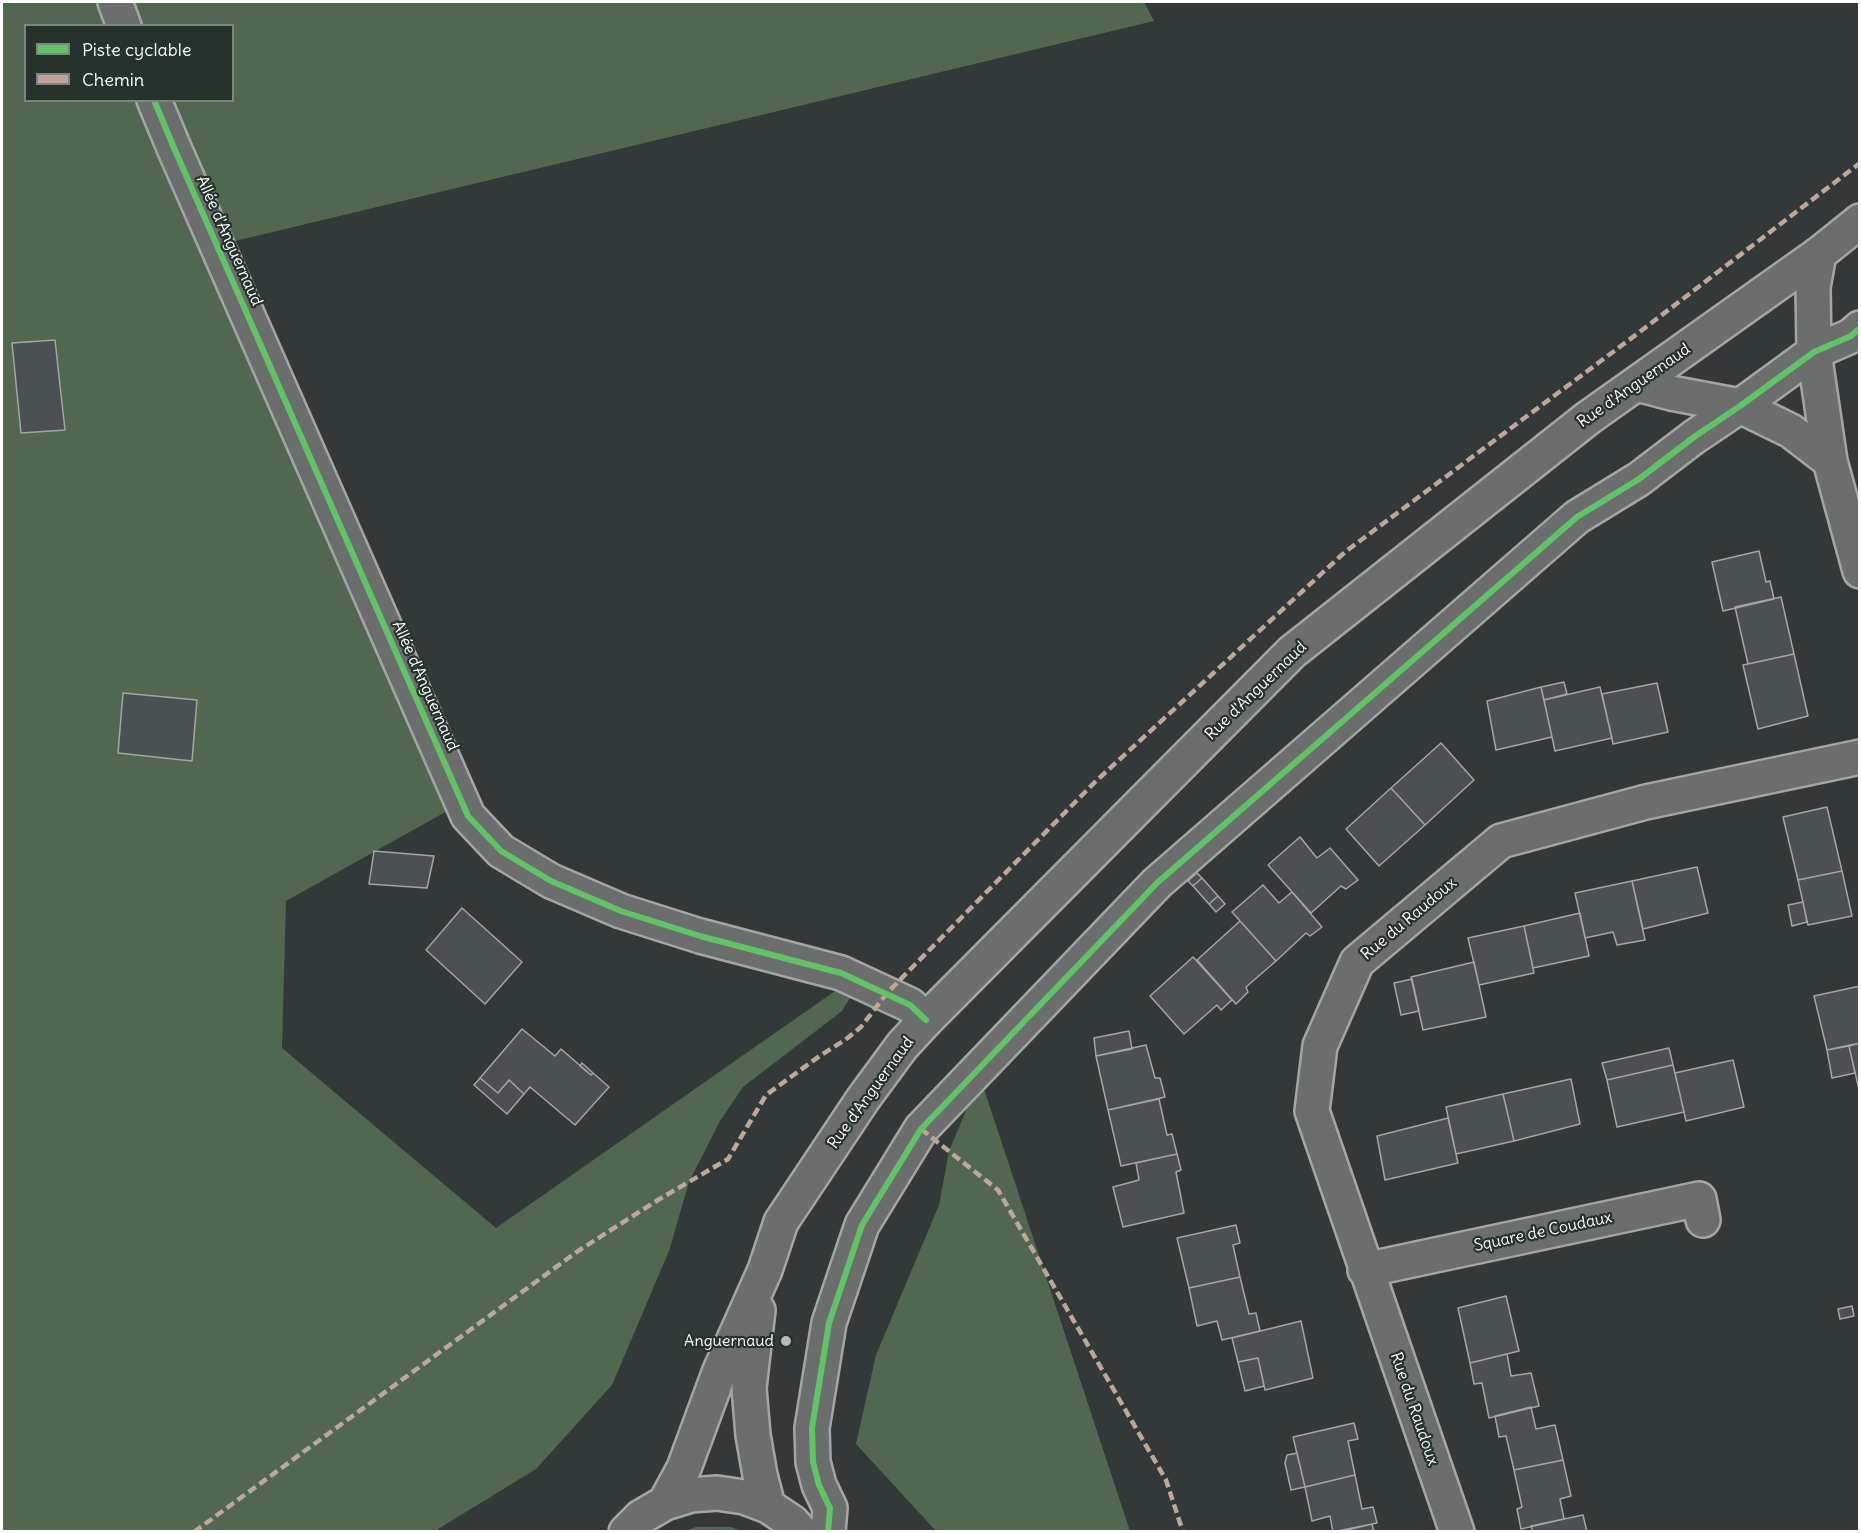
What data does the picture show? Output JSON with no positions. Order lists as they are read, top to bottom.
{
  "streets": {
    "street": [
      "Allée d'Anguernaud",
      "Rue d'Anguernaud",
      "Rue du Raudoux",
      "Square de Coudaux"
    ]
  },
  "crossings": [
    ["Allée d'Anguernaud", "Rue d'Anguernaud"],
    ["Rue du Raudoux", "Square de Coudaux"]
  ],
  "places": ["Anguernaud"],
  "legend": ["Piste cyclable", "Chemin"]
}
